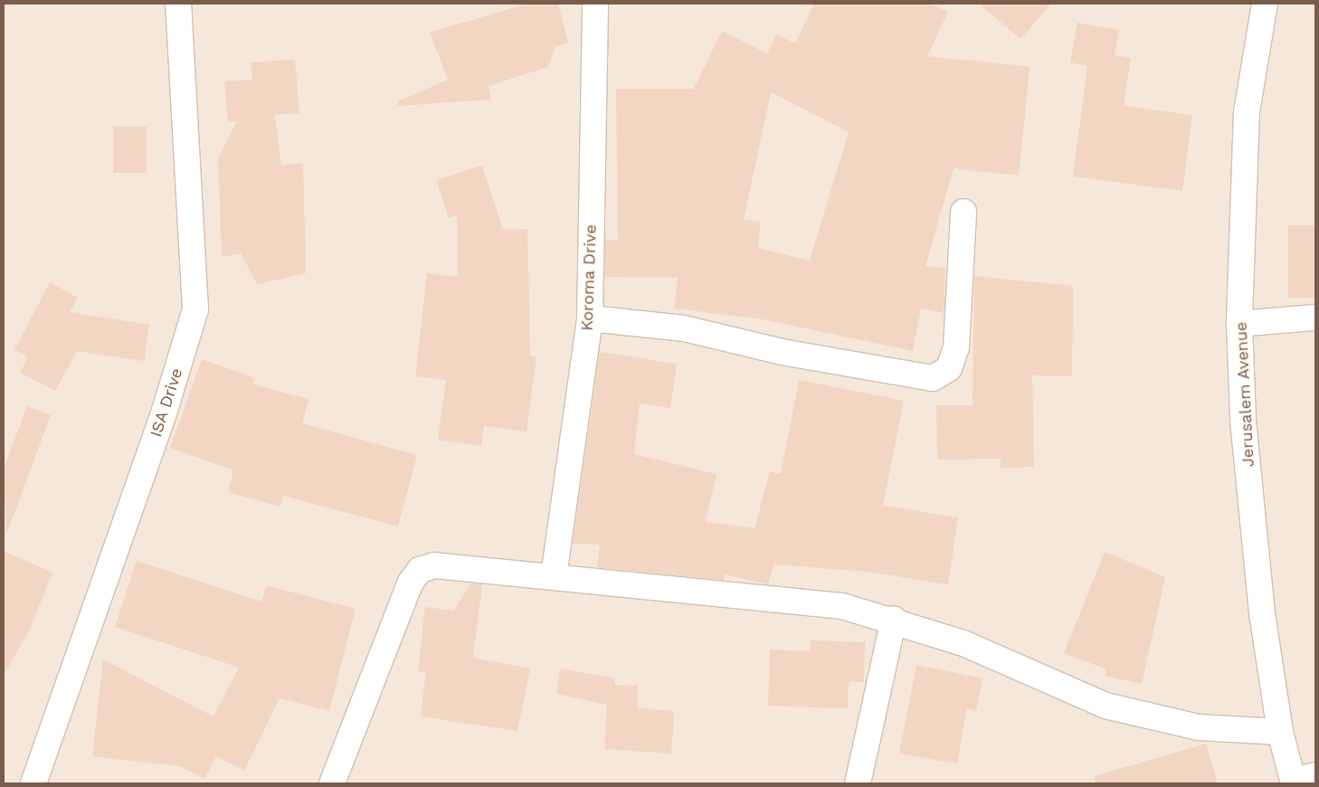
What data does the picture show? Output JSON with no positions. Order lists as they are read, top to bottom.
{
  "streets": {
    "street": ["Koroma Drive", "Jerusalem Avenue", "ISA Drive"]
  }
}
